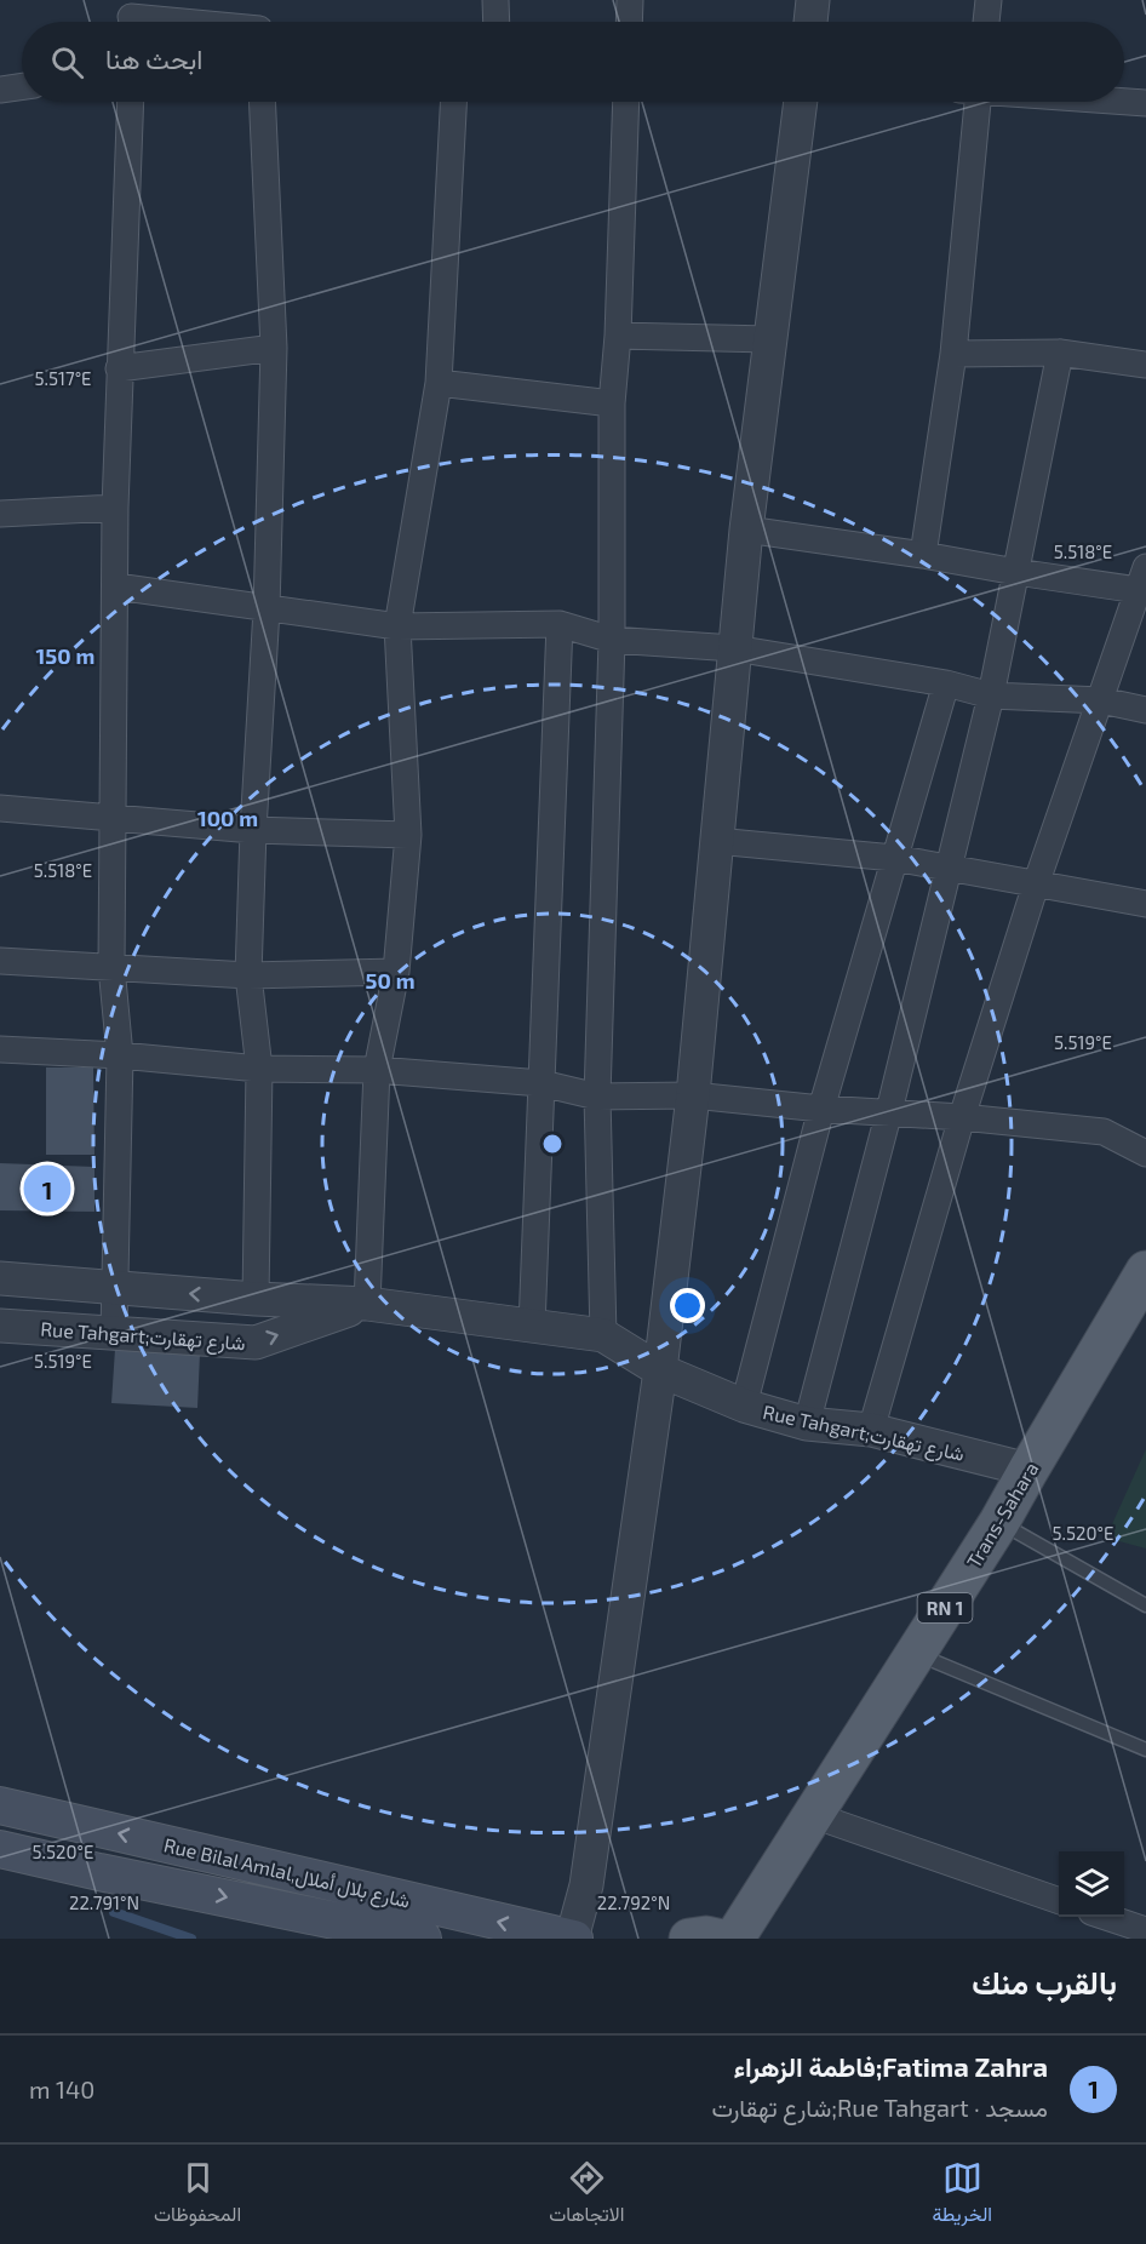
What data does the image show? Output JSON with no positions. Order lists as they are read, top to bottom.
{
  "streets": {
    "main road": ["Trans-Sahara", "RN 1", "Rue Bilal Amlal,شارع بلال أملال"],
    "street": ["Rue Tahgart;شارع تهقارت"]
  },
  "crossings": [
    ["Rue Tahgart;شارع تهقارت", "Trans-Sahara"]
  ],
  "page": {
    "search": "ابحث هنا",
    "pins": "1",
    "heading": "بالقرب منك",
    "list": [
      {
        "mark": "1",
        "name": "Fatima Zahra;فاطمة الزهراء",
        "note": "مسجد · Rue Tahgart;شارع تهقارت",
        "value": "140 m"
      }
    ],
    "nav": ["الخريطة", "الاتجاهات", "المحفوظات"]
  },
  "coordinates": [
    "5.517°E",
    "5.518°E",
    "5.519°E",
    "5.520°E",
    "22.791°N",
    "22.792°N"
  ],
  "rings": ["150 m", "100 m", "50 m"]
}
